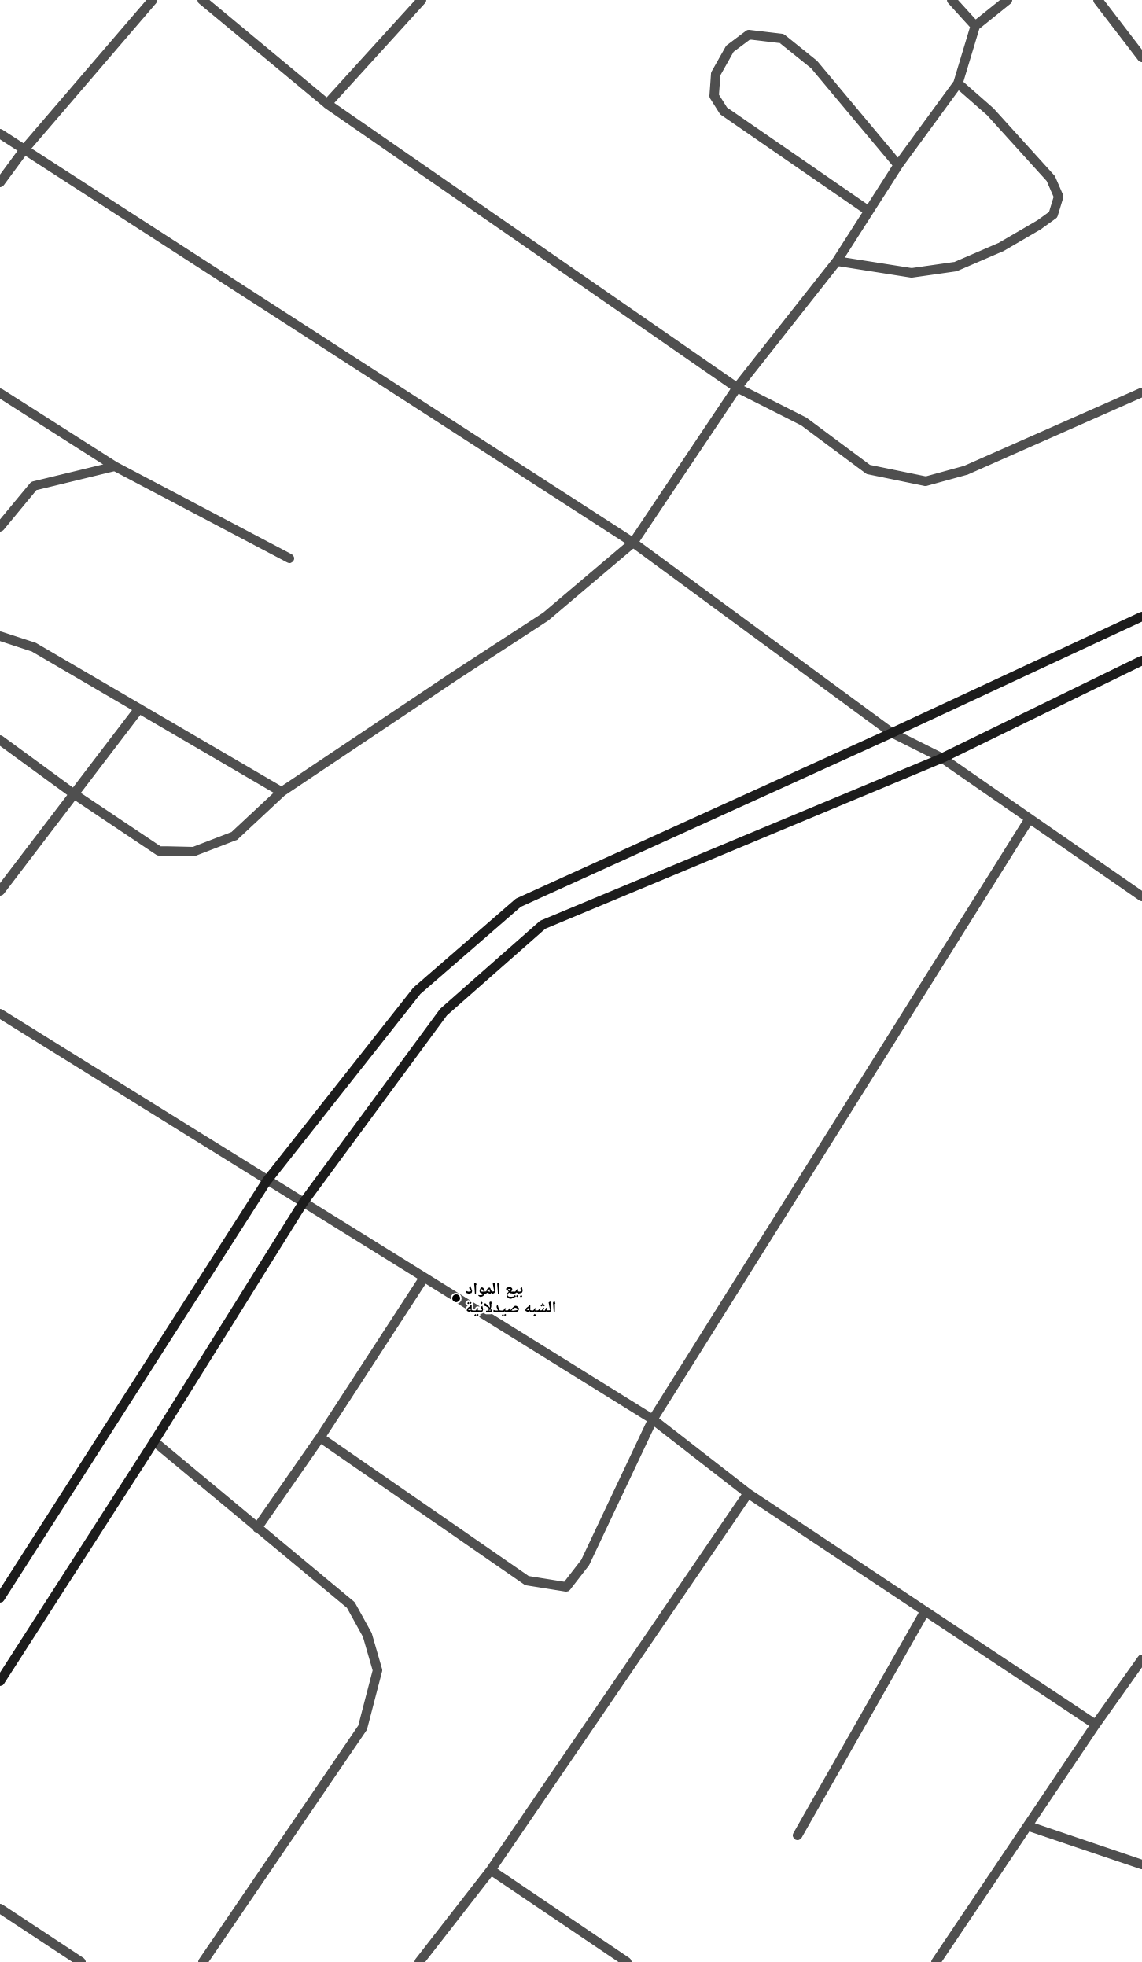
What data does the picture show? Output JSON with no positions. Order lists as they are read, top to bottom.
{
  "places": ["بيع المواد الشبه صيدلانية"]
}
